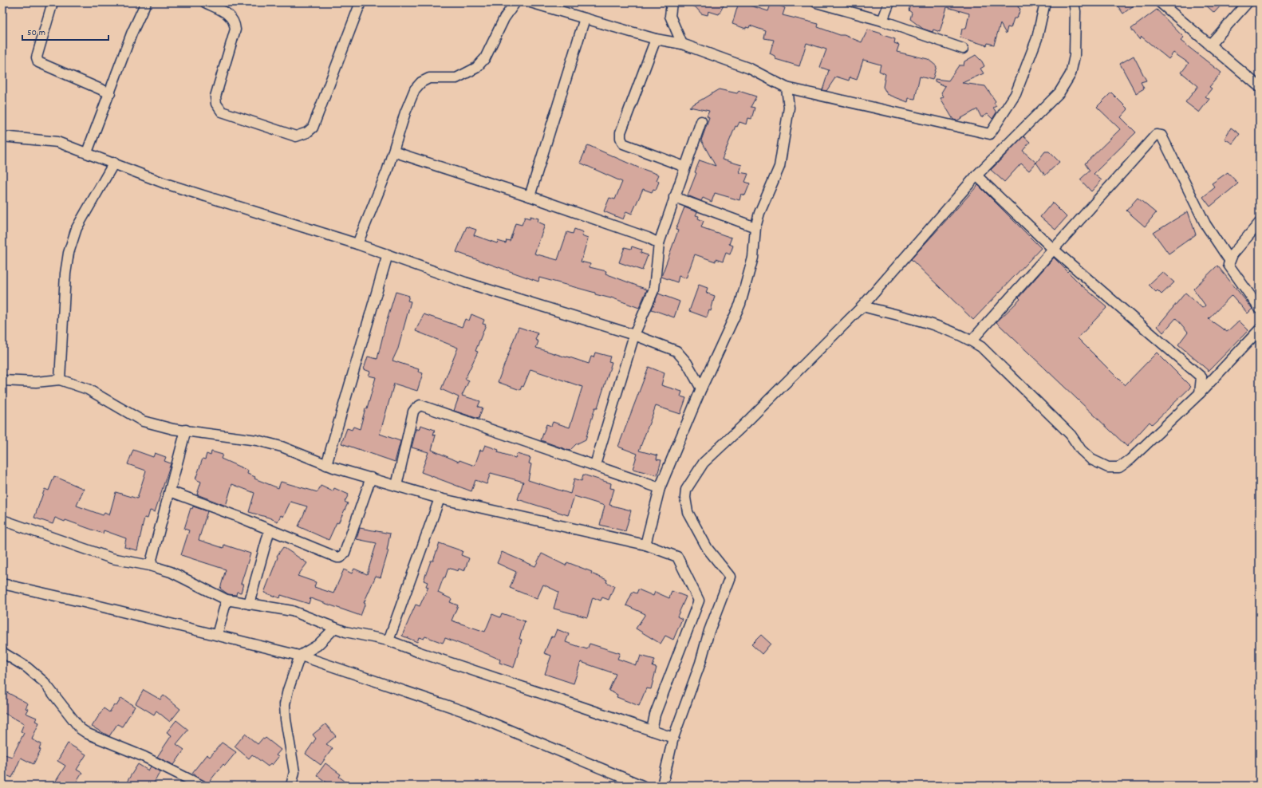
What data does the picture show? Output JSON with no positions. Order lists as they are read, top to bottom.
{
  "scale_bar": "50 m"
}
